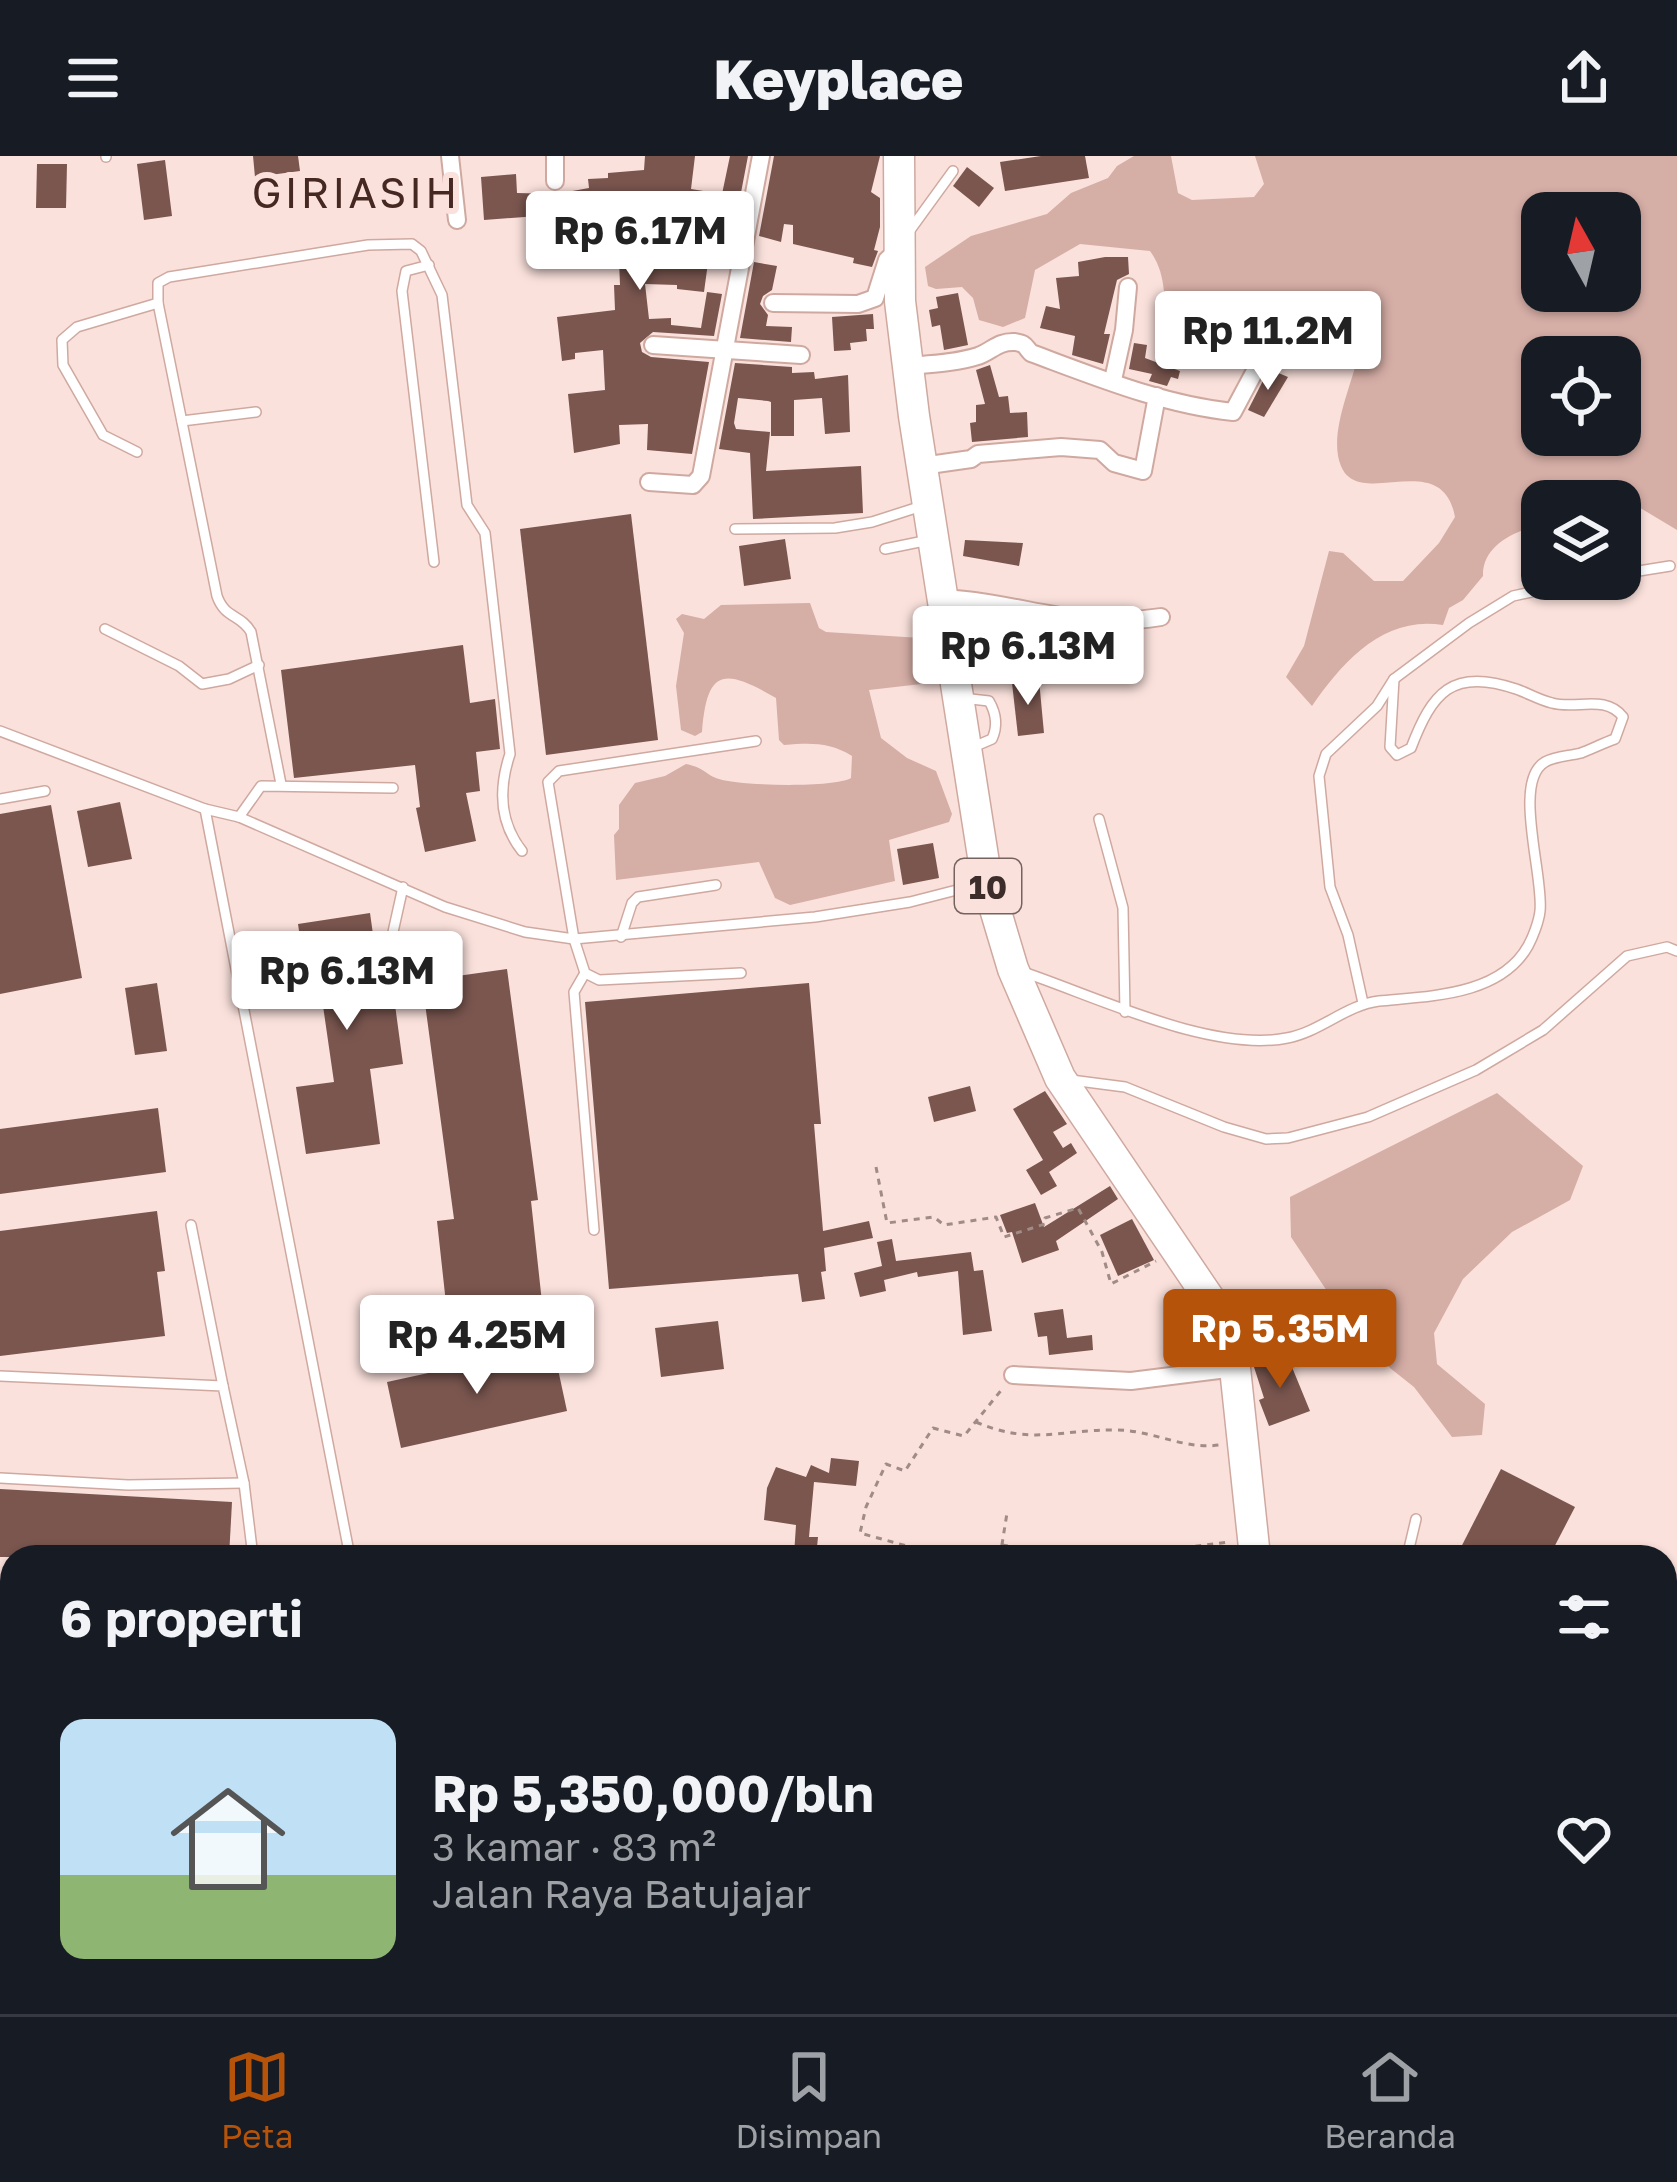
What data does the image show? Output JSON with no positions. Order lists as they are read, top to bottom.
{
  "streets": {
    "highway": ["10"]
  },
  "districts": ["GIRIASIH"],
  "north": "top",
  "page": {
    "header": "Keyplace",
    "price": [
      "Rp 6.17M",
      "Rp 11.2M",
      "Rp 6.13M",
      "Rp 6.13M",
      "Rp 5.35M",
      "Rp 4.25M"
    ],
    "heading": "6 properti",
    "list": [
      {
        "name": "Rp 5,350,000/bln",
        "note": "3 kamar · 83 m² · Jalan Raya Batujajar"
      }
    ],
    "tabs": ["Peta", "Disimpan", "Beranda"]
  }
}
